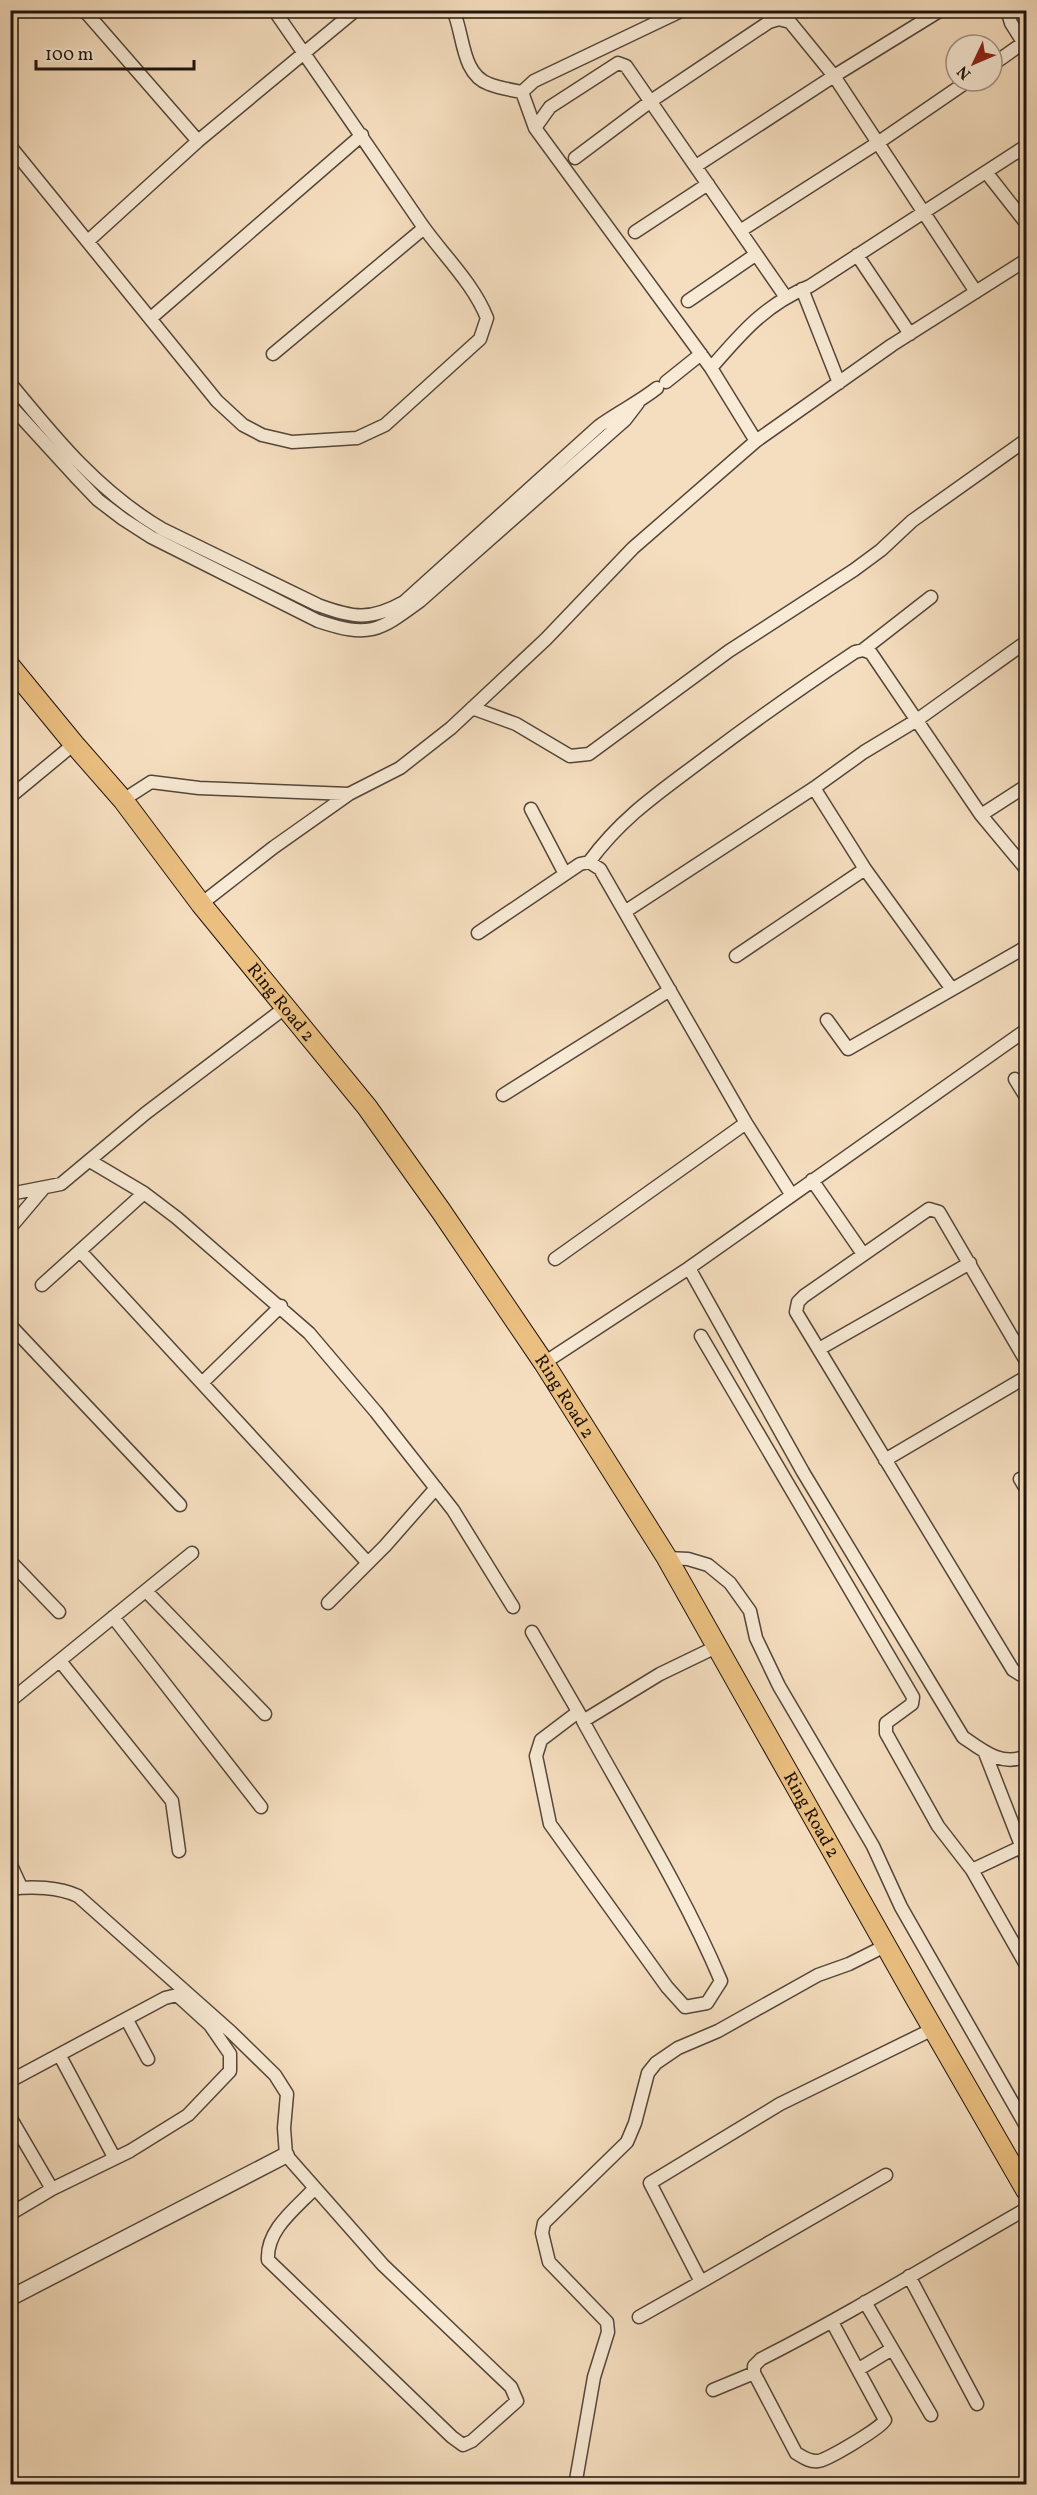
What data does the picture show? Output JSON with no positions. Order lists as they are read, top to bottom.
{
  "streets": {
    "main road": ["Ring Road 2"]
  },
  "scale_bar": "100 m",
  "north": "bottom left"
}
